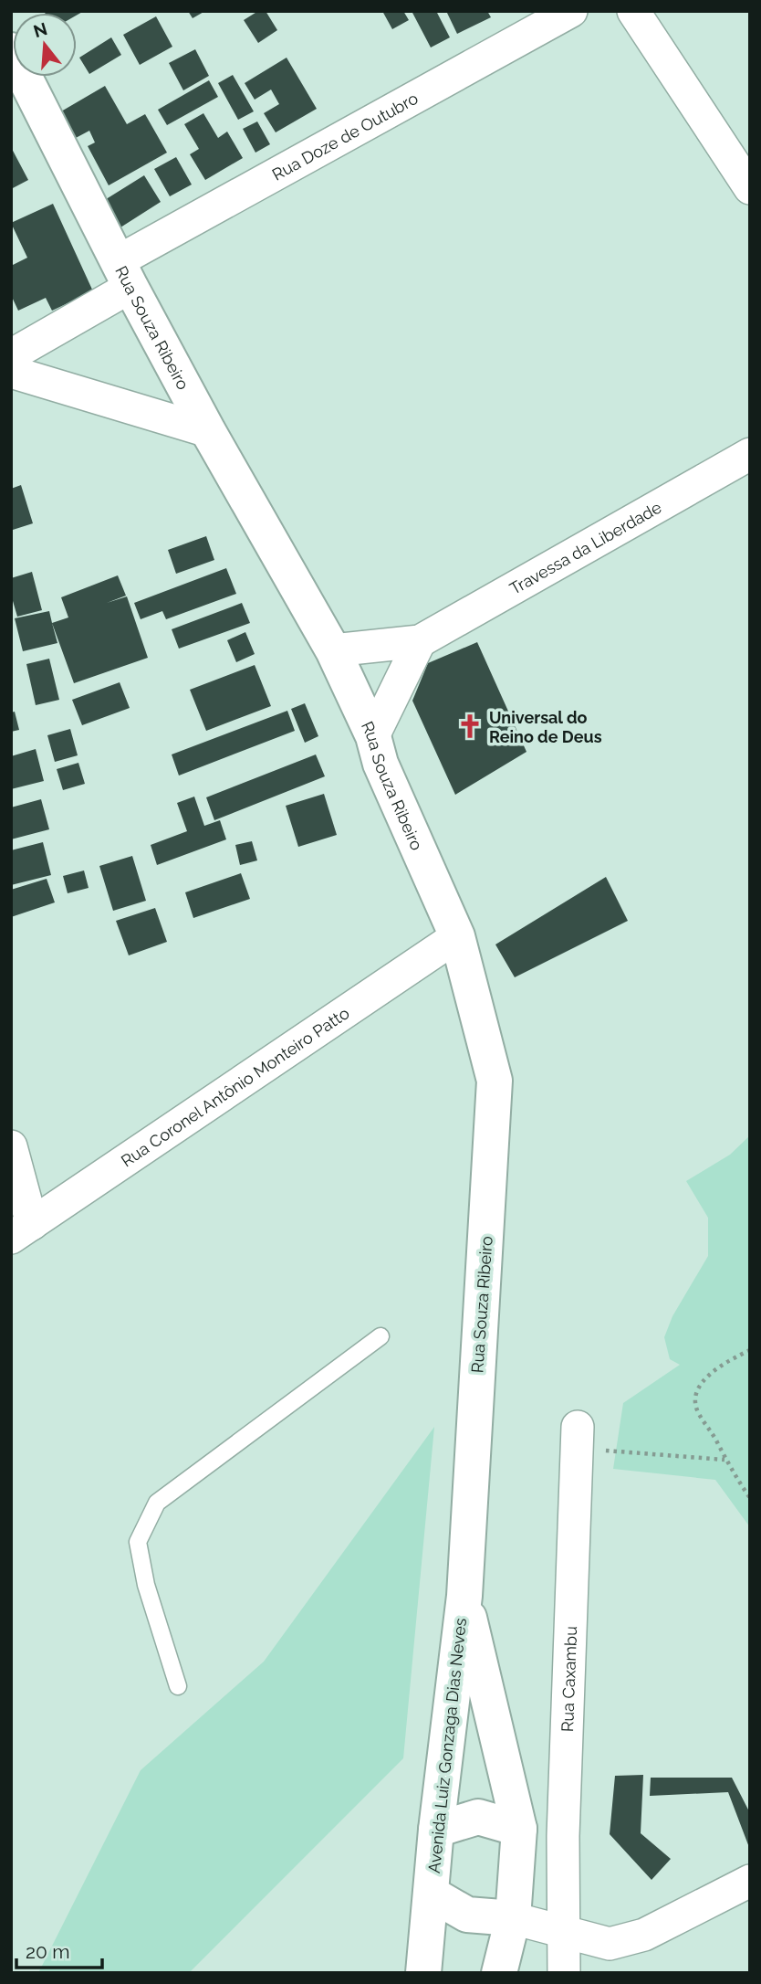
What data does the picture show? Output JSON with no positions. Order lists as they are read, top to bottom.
{
  "streets": {
    "main road": ["Rua Souza Ribeiro", "Avenida Luiz Gonzaga Dias Neves"],
    "street": [
      "Rua Doze de Outubro",
      "Travessa da Liberdade",
      "Rua Coronel Antônio Monteiro Patto",
      "Rua Caxambu"
    ]
  },
  "crossings": [
    ["Rua Doze de Outubro", "Rua Souza Ribeiro"],
    ["Rua Souza Ribeiro", "Rua Coronel Antônio Monteiro Patto"],
    ["Rua Souza Ribeiro", "Avenida Luiz Gonzaga Dias Neves"]
  ],
  "places": {
    "church": ["Universal do Reino de Deus"]
  },
  "scale_bar": "20 m",
  "north": "top"
}
